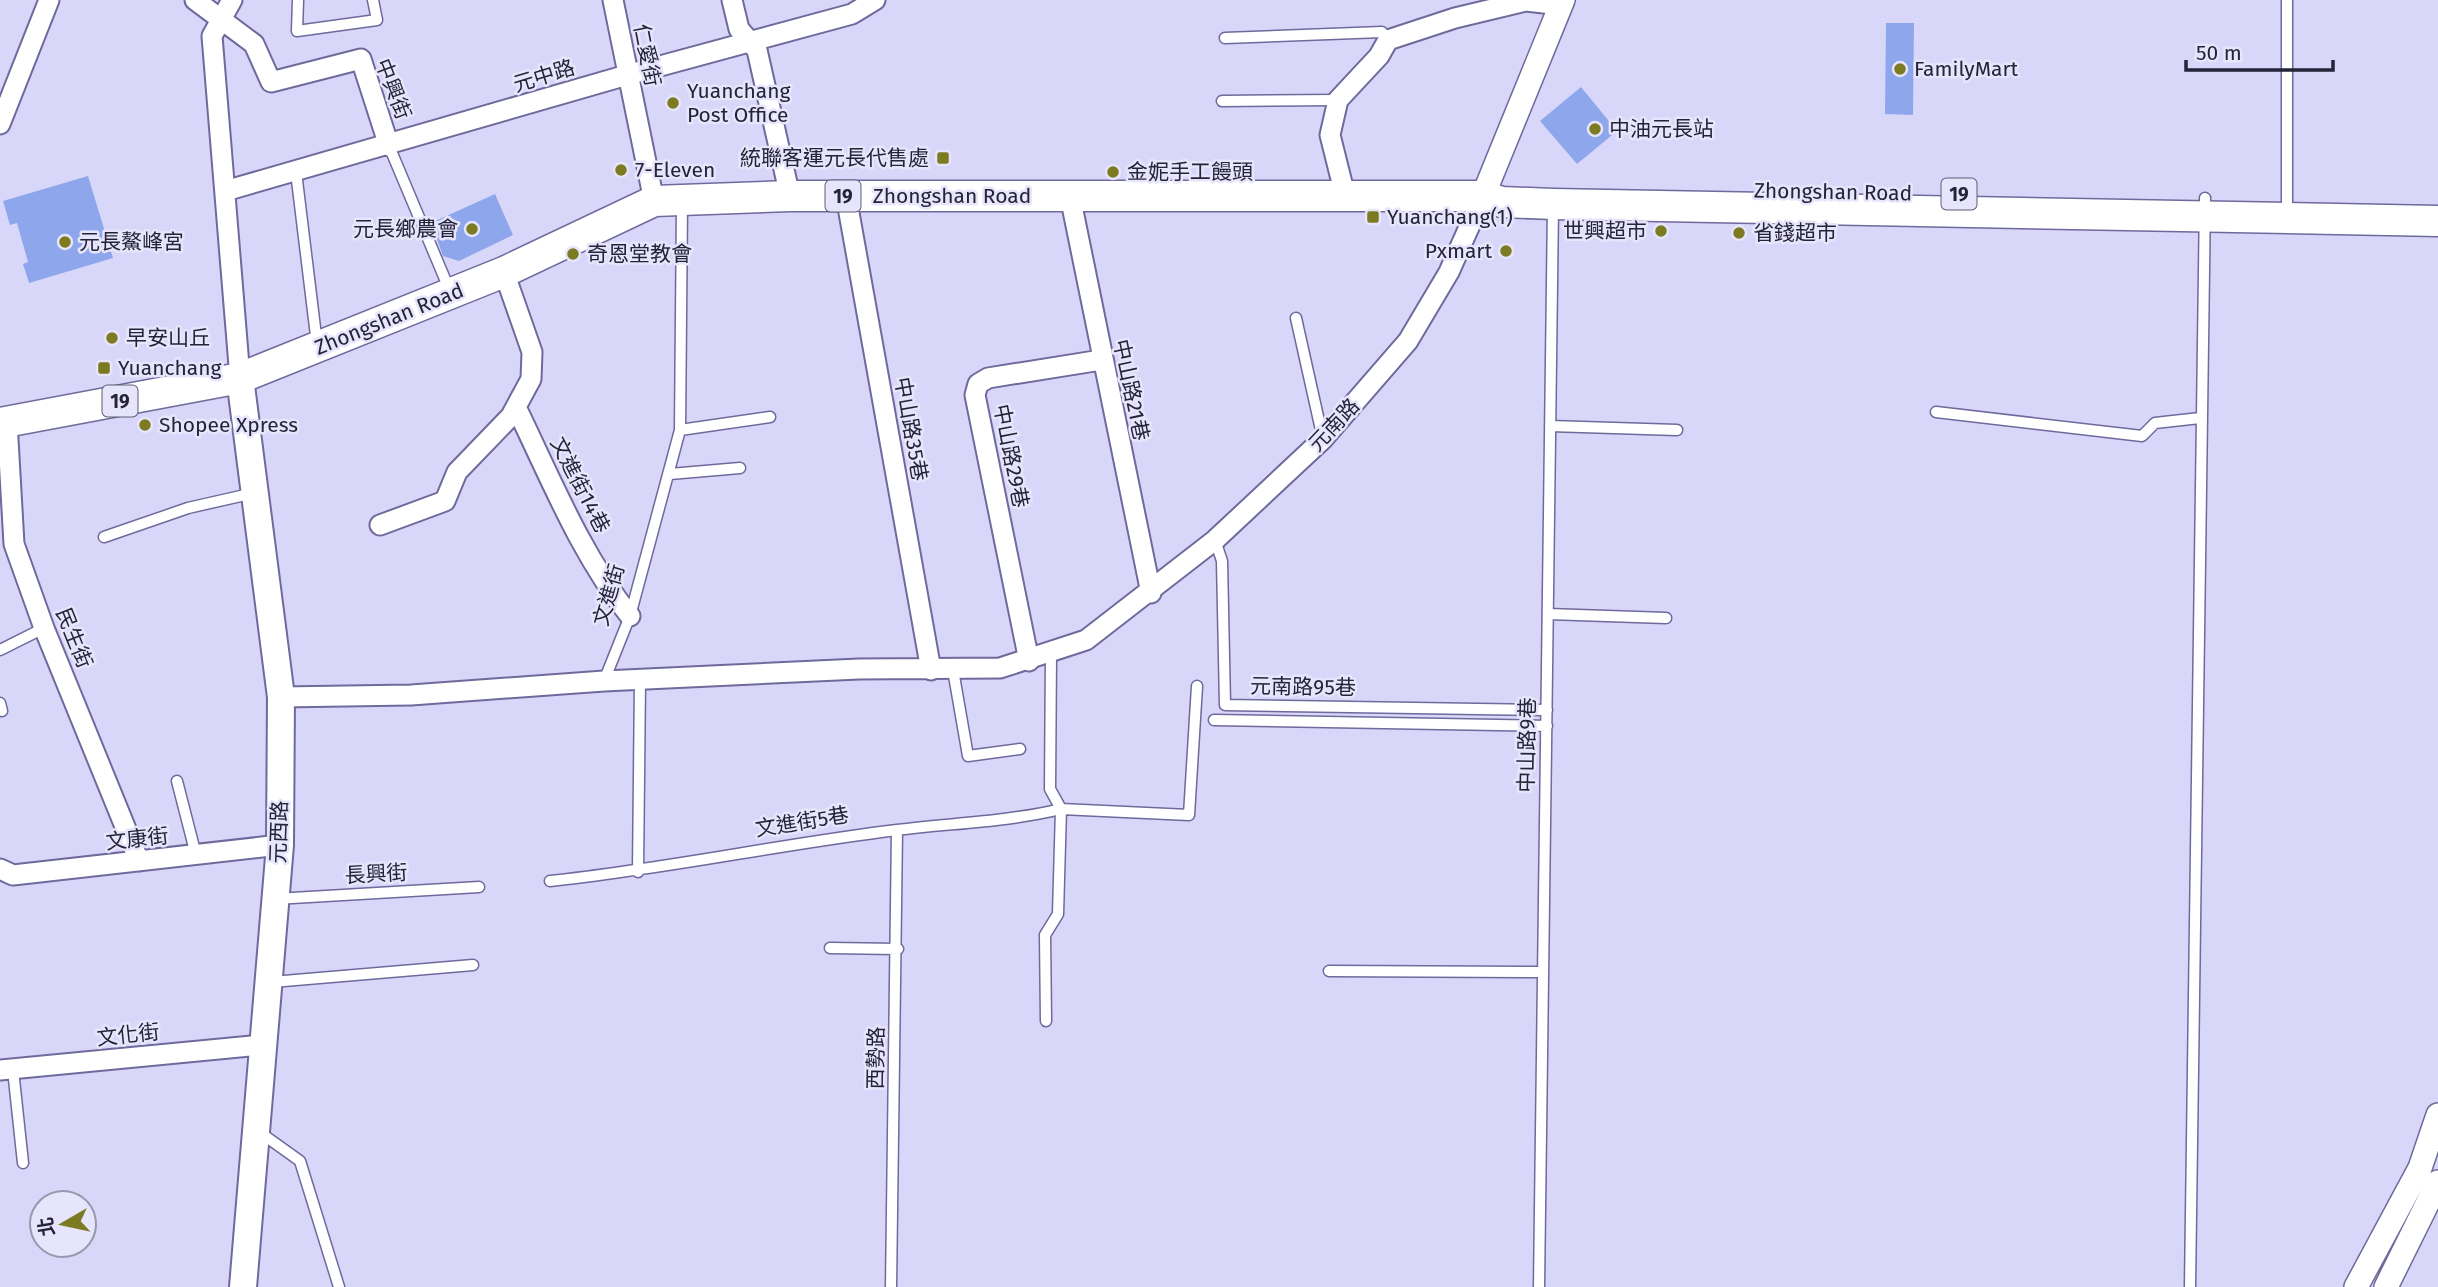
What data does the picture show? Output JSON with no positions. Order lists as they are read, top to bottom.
{
  "streets": {
    "main road": ["Zhongshan Road", "19", "元西路"],
    "street": [
      "仁愛街",
      "元中路",
      "中興街",
      "中山路21巷",
      "元南路",
      "中山路35巷",
      "中山路29巷",
      "文進街14巷",
      "民生街",
      "文康街",
      "文化街"
    ],
    "lane": [
      "文進街",
      "元南路95巷",
      "中山路9巷",
      "文進街5巷",
      "長興街",
      "西勢路"
    ]
  },
  "crossings": [
    ["仁愛街", "元中路"],
    ["仁愛街", "Zhongshan Road"],
    ["仁愛街", "文進街"],
    ["元中路", "中興街"],
    ["中興街", "Zhongshan Road"],
    ["Zhongshan Road", "中山路21巷"],
    ["Zhongshan Road", "元南路"],
    ["Zhongshan Road", "中山路35巷"],
    ["Zhongshan Road", "文進街"],
    ["Zhongshan Road", "民生街"],
    ["Zhongshan Road", "中山路9巷"],
    ["Zhongshan Road", "元西路"],
    ["中山路21巷", "元南路"],
    ["中山路21巷", "中山路29巷"],
    ["元南路", "中山路35巷"],
    ["元南路", "中山路29巷"],
    ["元南路", "元南路95巷"],
    ["文進街14巷", "文進街"],
    ["民生街", "文康街"],
    ["元南路95巷", "中山路9巷"],
    ["文進街5巷", "西勢路"],
    ["元西路", "文康街"],
    ["元西路", "長興街"],
    ["元西路", "文化街"]
  ],
  "places": {
    "other": [
      "FamilyMart",
      "Yuanchang Post Office",
      "中油元長站",
      "7-Eleven",
      "金妮手工饅頭",
      "元長鄉農會",
      "世興超市",
      "省錢超市",
      "元長鰲峰宮",
      "Pxmart",
      "奇恩堂教會",
      "早安山丘",
      "Shopee Xpress"
    ],
    "transit": ["統聯客運元長代售處", "Yuanchang(1)", "Yuanchang"]
  },
  "scale_bar": "50 m",
  "north": "left"
}
